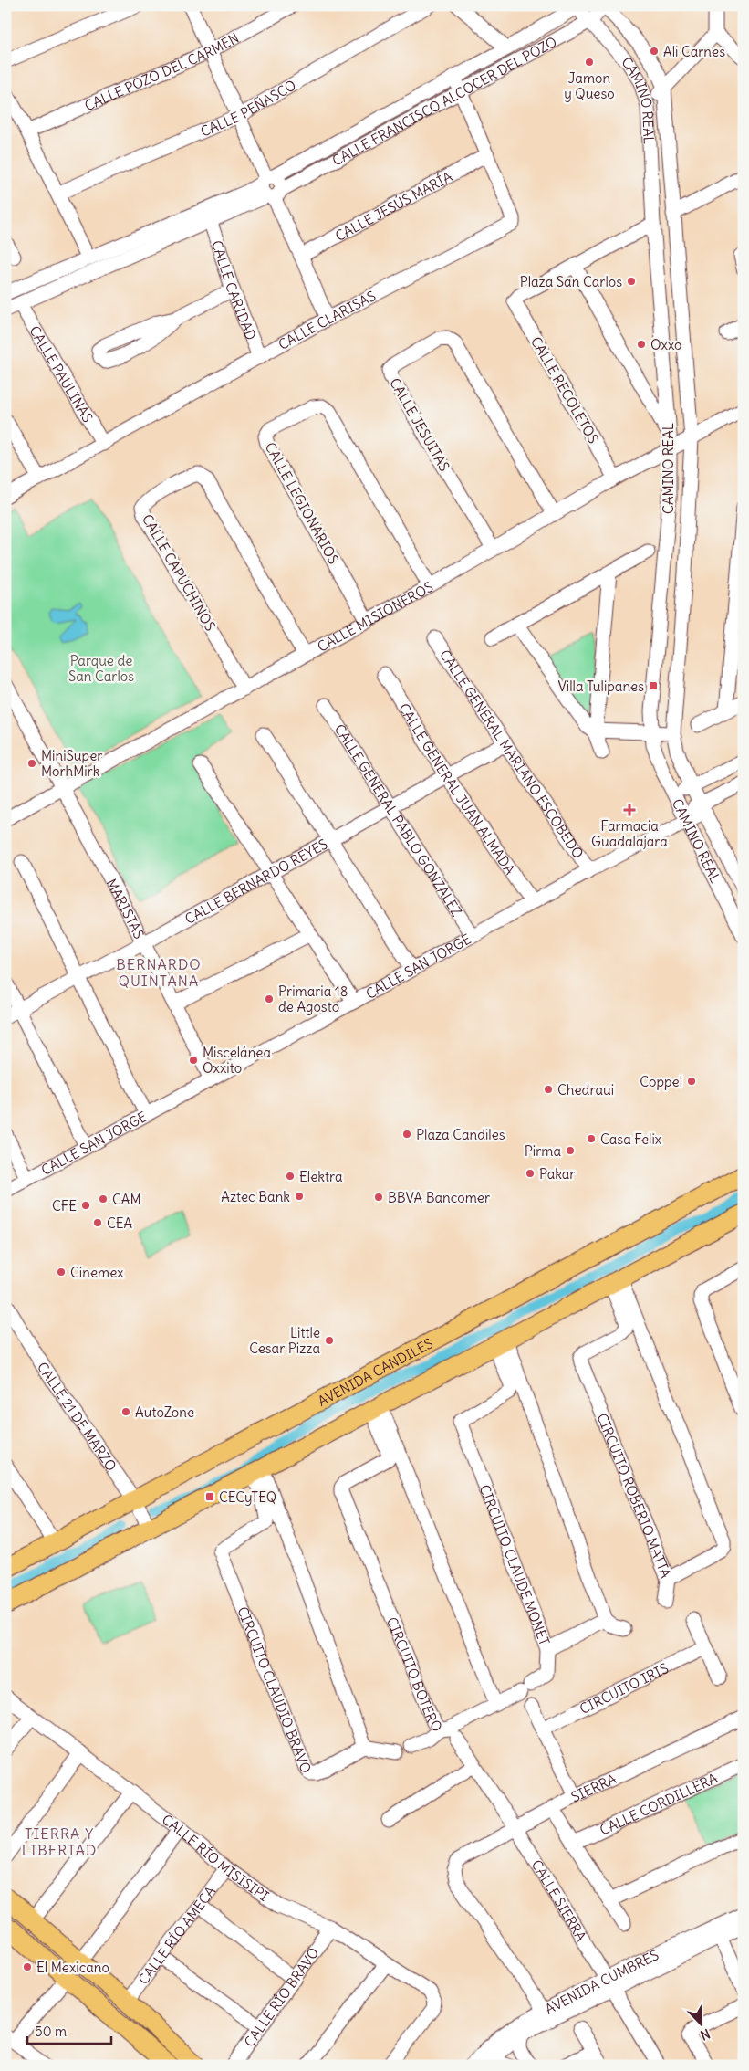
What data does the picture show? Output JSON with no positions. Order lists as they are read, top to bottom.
{
  "streets": {
    "main road": ["AVENIDA CANDILES"],
    "street": [
      "CALLE POZO DEL CARMEN",
      "CALLE FRANCISCO ALCOCER DEL POZO",
      "CAMINO REAL",
      "CALLE PEÑASCO",
      "CALLE JESÚS MARÍA",
      "CALLE CARIDAD",
      "CALLE CLARISAS",
      "CALLE PAULINAS",
      "CALLE RECOLETOS",
      "CALLE JESUITAS",
      "CALLE LEGIONARIOS",
      "CALLE CAPUCHINOS",
      "CALLE MISIONEROS",
      "CALLE GENERAL MARIANO ESCOBEDO",
      "CALLE GENERAL JUAN ALMADA",
      "CALLE GENERAL PABLO GONZÁLEZ",
      "CALLE BERNARDO REYES",
      "MARISTAS",
      "CALLE SAN JORGE",
      "CALLE 21 DE MARZO",
      "CIRCUITO ROBERTO MATTA",
      "CIRCUITO CLAUDE MONET",
      "CIRCUITO BOTERO",
      "CIRCUITO CLAUDIO BRAVO",
      "CIRCUITO IRIS",
      "SIERRA",
      "CALLE CORDILLERA",
      "CALLE RÍO MISISIPI",
      "CALLE SIERRA",
      "CALLE RÍO AMECA",
      "AVENIDA CUMBRES",
      "CALLE RÍO BRAVO"
    ]
  },
  "crossings": [
    ["CALLE FRANCISCO ALCOCER DEL POZO", "CAMINO REAL"],
    ["CALLE FRANCISCO ALCOCER DEL POZO", "CALLE CARIDAD"],
    ["CALLE FRANCISCO ALCOCER DEL POZO", "CALLE CLARISAS"],
    ["CALLE FRANCISCO ALCOCER DEL POZO", "CALLE PAULINAS"],
    ["CAMINO REAL", "CALLE MISIONEROS"],
    ["CAMINO REAL", "CALLE SAN JORGE"],
    ["CALLE JESÚS MARÍA", "CALLE CLARISAS"],
    ["CALLE CARIDAD", "CALLE CLARISAS"],
    ["CALLE CLARISAS", "CALLE PAULINAS"],
    ["CALLE RECOLETOS", "CALLE MISIONEROS"],
    ["CALLE JESUITAS", "CALLE MISIONEROS"],
    ["CALLE LEGIONARIOS", "CALLE MISIONEROS"],
    ["CALLE CAPUCHINOS", "CALLE MISIONEROS"],
    ["CALLE MISIONEROS", "MARISTAS"],
    ["CALLE GENERAL MARIANO ESCOBEDO", "CALLE BERNARDO REYES"],
    ["CALLE GENERAL MARIANO ESCOBEDO", "CALLE SAN JORGE"],
    ["CALLE GENERAL JUAN ALMADA", "CALLE BERNARDO REYES"],
    ["CALLE GENERAL JUAN ALMADA", "CALLE SAN JORGE"],
    ["CALLE GENERAL PABLO GONZÁLEZ", "CALLE BERNARDO REYES"],
    ["CALLE GENERAL PABLO GONZÁLEZ", "CALLE SAN JORGE"],
    ["CALLE BERNARDO REYES", "MARISTAS"],
    ["MARISTAS", "CALLE SAN JORGE"],
    ["AVENIDA CANDILES", "CALLE 21 DE MARZO"],
    ["CIRCUITO CLAUDE MONET", "CIRCUITO BOTERO"],
    ["SIERRA", "CALLE SIERRA"],
    ["SIERRA", "AVENIDA CUMBRES"],
    ["CALLE RÍO MISISIPI", "CALLE RÍO AMECA"],
    ["CALLE RÍO MISISIPI", "CALLE RÍO BRAVO"],
    ["CALLE SIERRA", "AVENIDA CUMBRES"]
  ],
  "districts": ["BERNARDO QUINTANA", "TIERRA Y LIBERTAD"],
  "parks": ["Parque de San Carlos"],
  "places": {
    "other": [
      "Ali Carnes",
      "Jamon y Queso",
      "Plaza San Carlos",
      "Oxxo",
      "MiniSuper MorhMirk",
      "Primaria 18 de Agosto",
      "Miscelánea Oxxito",
      "Coppel",
      "Chedraui",
      "Plaza Candiles",
      "Casa Felix",
      "Pirma",
      "Pakar",
      "Elektra",
      "Aztec Bank",
      "BBVA Bancomer",
      "CAM",
      "CFE",
      "CEA",
      "Cinemex",
      "Little Cesar Pizza",
      "AutoZone",
      "El Mexicano"
    ],
    "transit": ["Villa Tulipanes", "CECyTEQ"],
    "health": ["Farmacia Guadalajara"]
  },
  "scale_bar": "50 m",
  "north": "bottom right"
}
